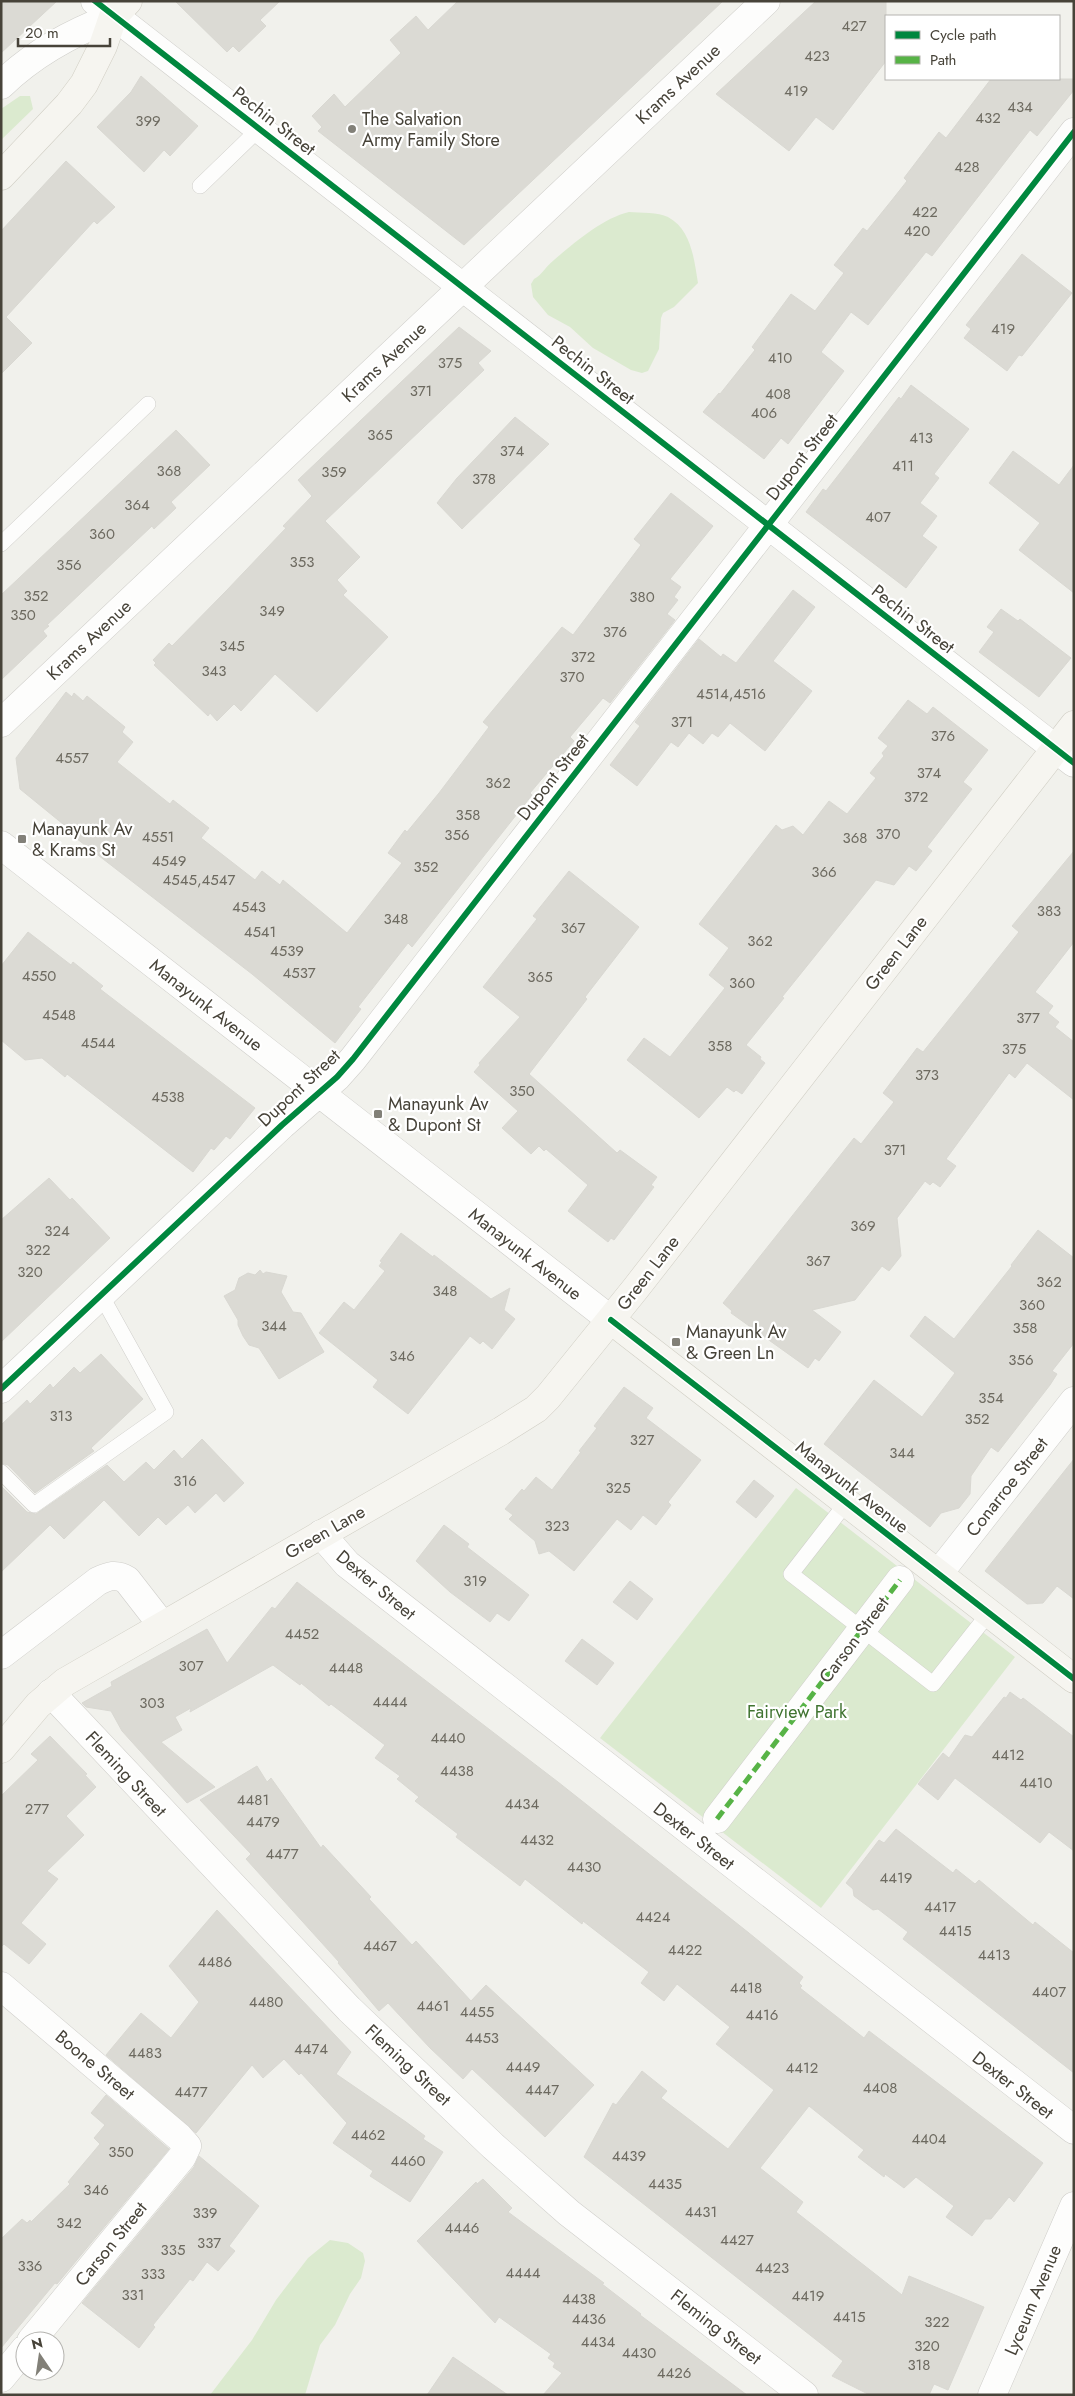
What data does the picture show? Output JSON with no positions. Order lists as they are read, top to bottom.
{
  "streets": {
    "main road": ["Green Lane", "Manayunk Avenue"],
    "street": [
      "Krams Avenue",
      "Pechin Street",
      "Dupont Street",
      "Conarroe Street",
      "Dexter Street",
      "Carson Street",
      "Fleming Street",
      "Boone Street",
      "Lyceum Avenue"
    ]
  },
  "crossings": [
    ["Krams Avenue", "Pechin Street"],
    ["Pechin Street", "Dupont Street"],
    ["Pechin Street", "Green Lane"],
    ["Dupont Street", "Manayunk Avenue"],
    ["Green Lane", "Manayunk Avenue"],
    ["Green Lane", "Dexter Street"],
    ["Green Lane", "Fleming Street"],
    ["Manayunk Avenue", "Conarroe Street"],
    ["Carson Street", "Boone Street"]
  ],
  "parks": ["Fairview Park"],
  "places": {
    "other": ["The Salvation Army Family Store"],
    "transit": ["Manayunk Av & Krams St", "Manayunk Av & Dupont St", "Manayunk Av & Green Ln"]
  },
  "house_numbers": [
    "427",
    "423",
    "419",
    "434",
    "432",
    "399",
    "428",
    "422",
    "420",
    "419",
    "410",
    "375",
    "371",
    "408",
    "406",
    "365",
    "413",
    "374",
    "411",
    "368",
    "359",
    "378",
    "364",
    "407",
    "360",
    "353",
    "356",
    "352",
    "380",
    "349",
    "350",
    "376",
    "345",
    "372",
    "343",
    "370",
    "4514,4516",
    "371",
    "376",
    "4557",
    "374",
    "362",
    "372",
    "358",
    "370",
    "356",
    "4551",
    "368",
    "4549",
    "352",
    "366",
    "4545,4547",
    "4543",
    "383",
    "348",
    "367",
    "4541",
    "362",
    "4539",
    "4537",
    "4550",
    "365",
    "360",
    "4548",
    "377",
    "4544",
    "358",
    "375",
    "373",
    "350",
    "4538",
    "371",
    "369",
    "324",
    "322",
    "367",
    "320",
    "362",
    "348",
    "360",
    "344",
    "358",
    "346",
    "356",
    "354",
    "313",
    "352",
    "327",
    "344",
    "316",
    "325",
    "323",
    "319",
    "4452",
    "307",
    "4448",
    "4444",
    "303",
    "4440",
    "4412",
    "4438",
    "4410",
    "4481",
    "4434",
    "277",
    "4479",
    "4432",
    "4477",
    "4430",
    "4419",
    "4417",
    "4424",
    "4415",
    "4467",
    "4422",
    "4413",
    "4486",
    "4418",
    "4407",
    "4480",
    "4461",
    "4455",
    "4416",
    "4453",
    "4474",
    "4483",
    "4449",
    "4412",
    "4408",
    "4447",
    "4477",
    "4462",
    "4404",
    "350",
    "4439",
    "4460",
    "4435",
    "346",
    "4431",
    "339",
    "342",
    "4446",
    "4427",
    "337",
    "335",
    "336",
    "4423",
    "4444",
    "333",
    "331",
    "4419",
    "4438",
    "4415",
    "4436",
    "322",
    "4434",
    "320",
    "4430",
    "318",
    "4426"
  ],
  "legend": ["Cycle path", "Path"],
  "scale_bar": "20 m",
  "north": "top"
}
